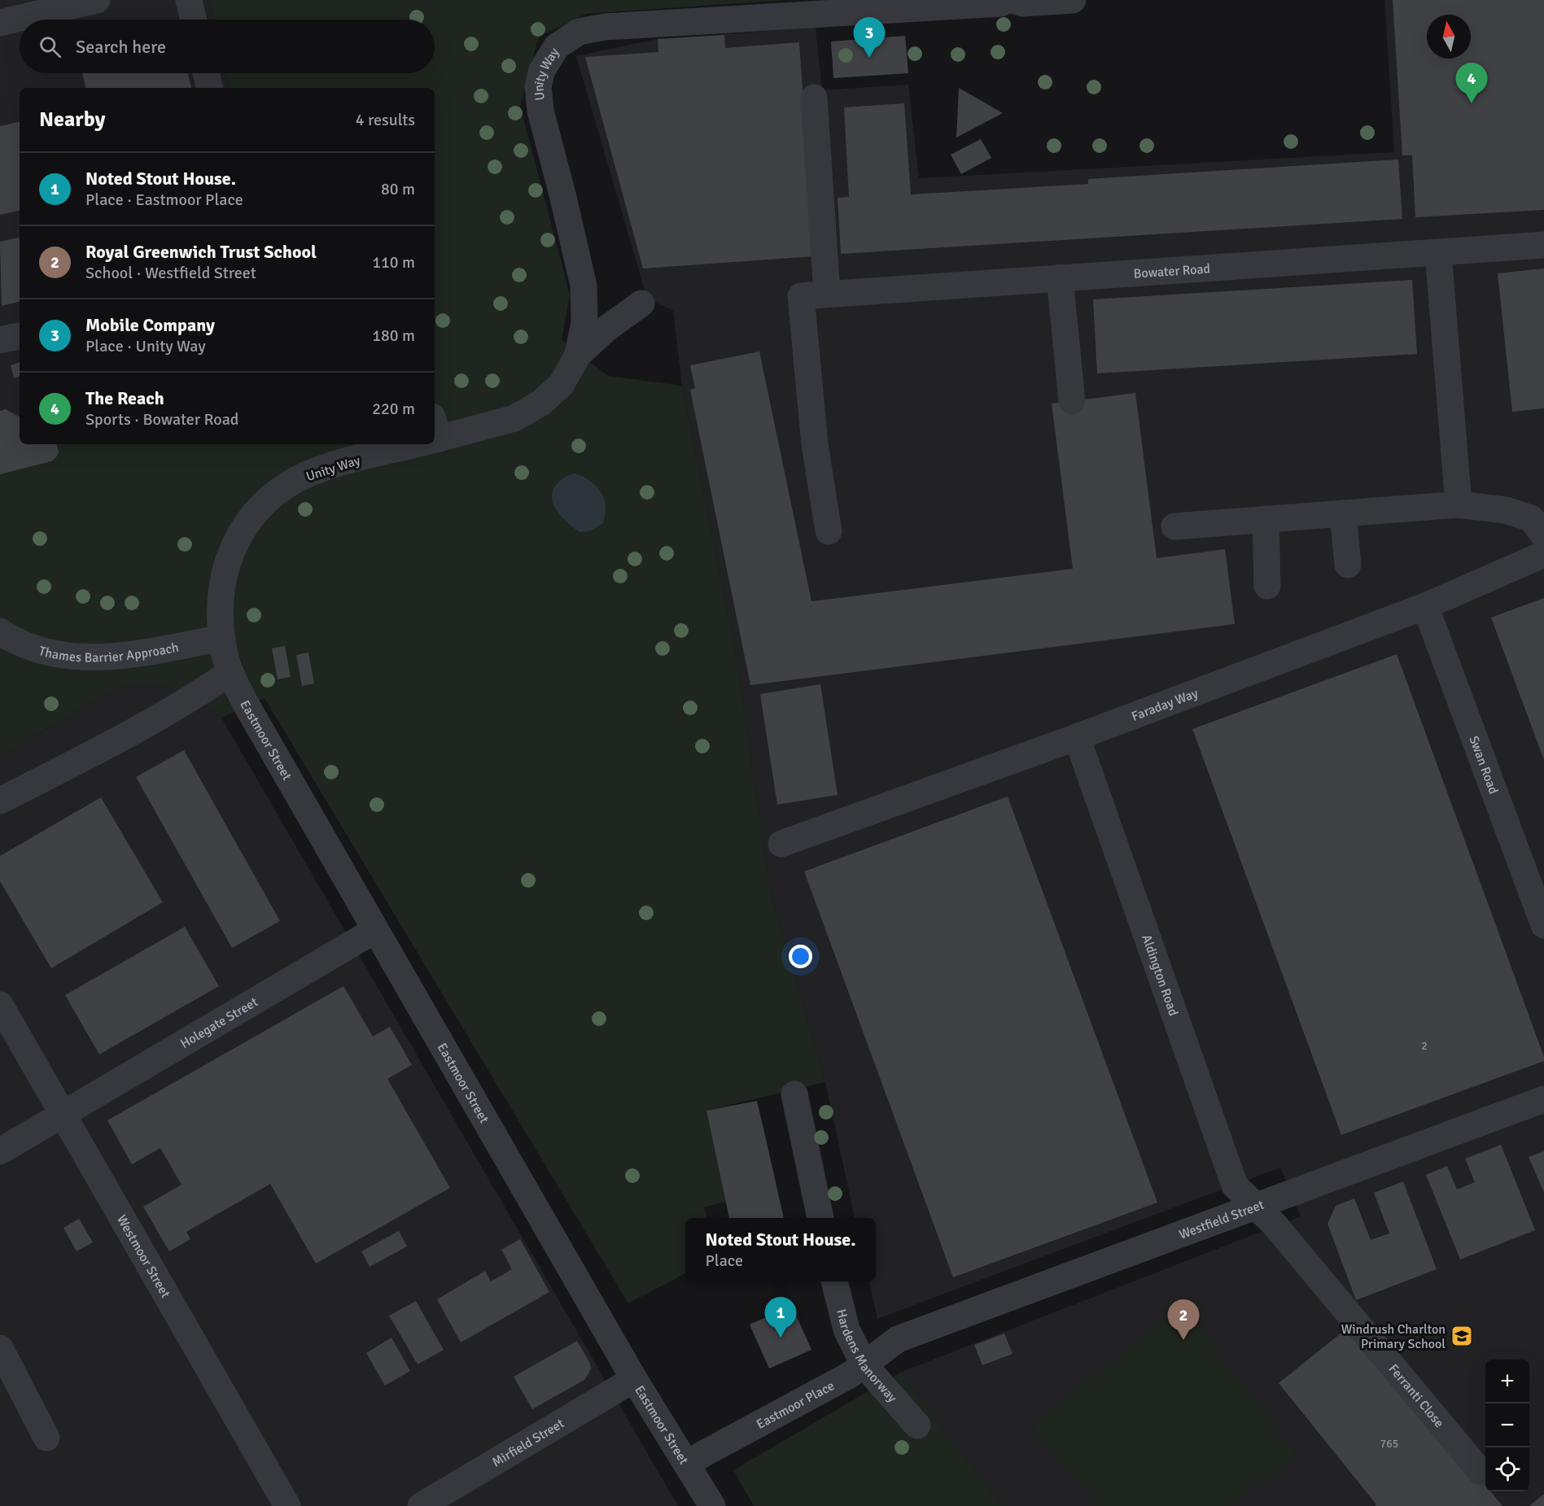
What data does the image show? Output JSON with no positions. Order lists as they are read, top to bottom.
{
  "streets": {
    "street": [
      "Unity Way",
      "Bowater Road",
      "Thames Barrier Approach",
      "Faraday Way",
      "Eastmoor Street",
      "Swan Road",
      "Aldington Road",
      "Holegate Street",
      "Westfield Street",
      "Westmoor Street",
      "Hardens Manorway",
      "Ferranti Close",
      "Eastmoor Place",
      "Mirfield Street"
    ]
  },
  "crossings": [
    ["Unity Way", "Thames Barrier Approach"],
    ["Unity Way", "Eastmoor Street"],
    ["Thames Barrier Approach", "Eastmoor Street"],
    ["Faraday Way", "Swan Road"],
    ["Faraday Way", "Aldington Road"],
    ["Eastmoor Street", "Holegate Street"],
    ["Eastmoor Street", "Eastmoor Place"],
    ["Eastmoor Street", "Mirfield Street"],
    ["Aldington Road", "Westfield Street"],
    ["Aldington Road", "Ferranti Close"],
    ["Holegate Street", "Westmoor Street"],
    ["Westfield Street", "Ferranti Close"],
    ["Westfield Street", "Eastmoor Place"],
    ["Hardens Manorway", "Eastmoor Place"]
  ],
  "places": {
    "school or university": ["Windrush Charlton Primary School"]
  },
  "house_numbers": ["2", "765"],
  "north": "top",
  "page": {
    "pins": [
      "3",
      "4",
      "1",
      "2"
    ],
    "search": "Search here",
    "heading": ["Nearby", "4 results"],
    "list": [
      {
        "mark": "1",
        "name": "Noted Stout House.",
        "note": "Place · Eastmoor Place",
        "value": "80 m"
      },
      {
        "mark": "2",
        "name": "Royal Greenwich Trust School",
        "note": "School · Westfield Street",
        "value": "110 m"
      },
      {
        "mark": "3",
        "name": "Mobile Company",
        "note": "Place · Unity Way",
        "value": "180 m"
      },
      {
        "mark": "4",
        "name": "The Reach",
        "note": "Sports · Bowater Road",
        "value": "220 m"
      }
    ],
    "popup": ["Noted Stout House.", "Place"],
    "map_buttons": ["+", "−"]
  }
}
